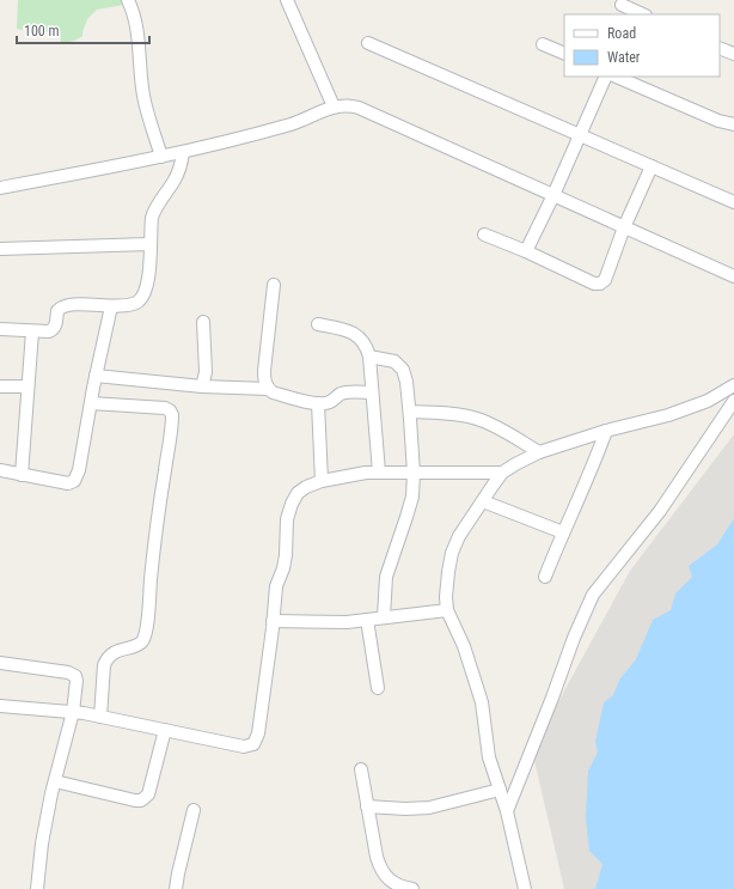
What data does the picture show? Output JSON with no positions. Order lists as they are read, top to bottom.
{
  "legend": ["Road", "Water"],
  "scale_bar": "100 m"
}
